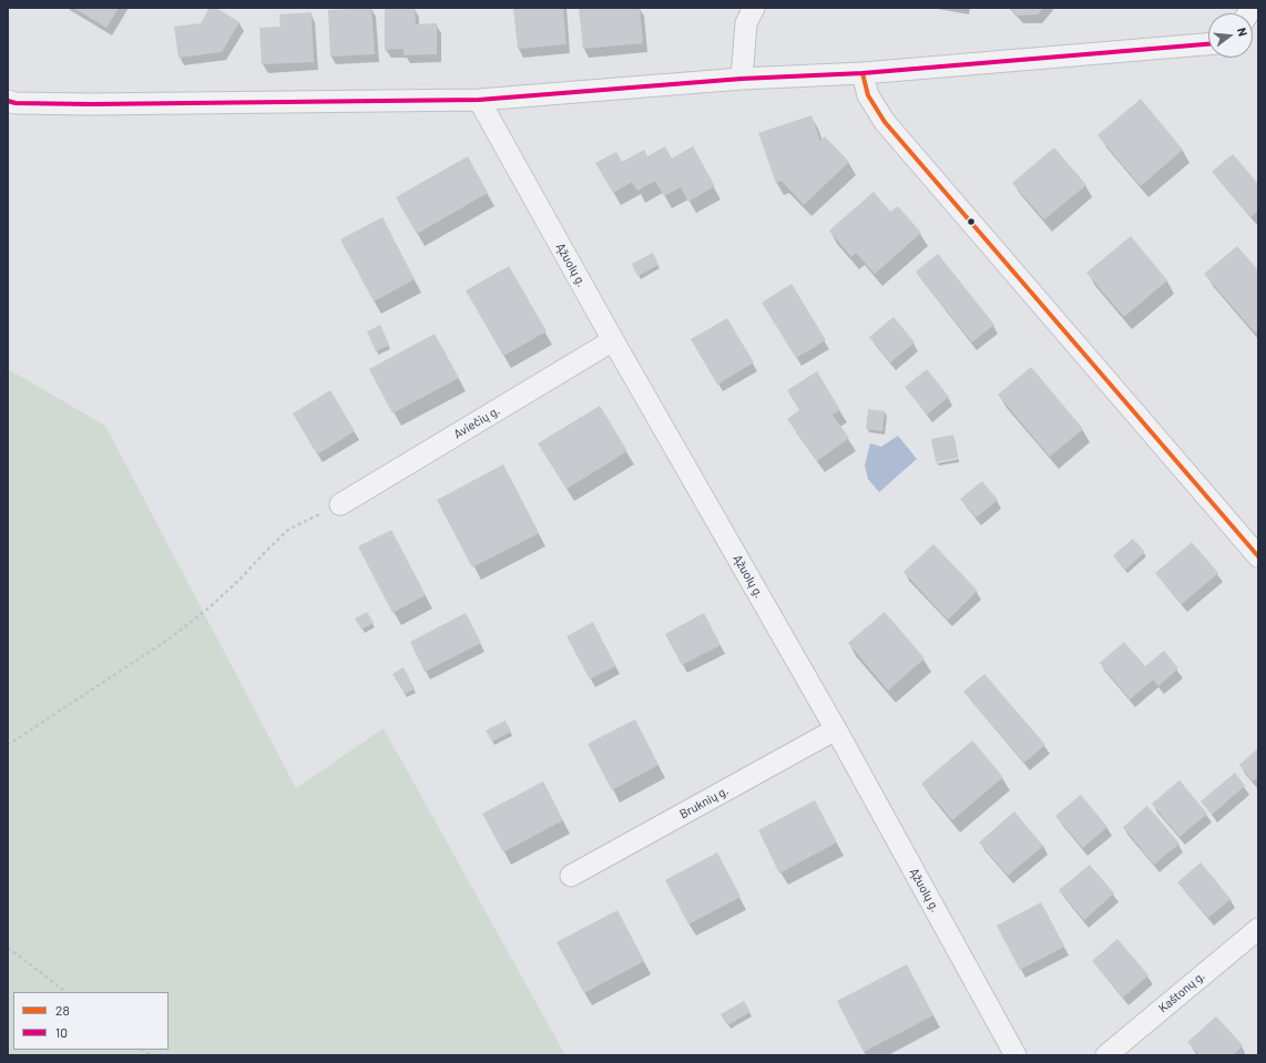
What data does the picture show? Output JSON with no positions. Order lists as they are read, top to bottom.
{
  "streets": {
    "street": [
      "Ąžuolų g.",
      "Aviečių g.",
      "Bruknių g.",
      "Kaštonų g."
    ]
  },
  "crossings": [
    ["Ąžuolų g.", "Aviečių g."],
    ["Ąžuolų g.", "Bruknių g."]
  ],
  "lines": ["transit line 10", "transit line 28"],
  "legend": ["28", "10"],
  "north": "right"
}
